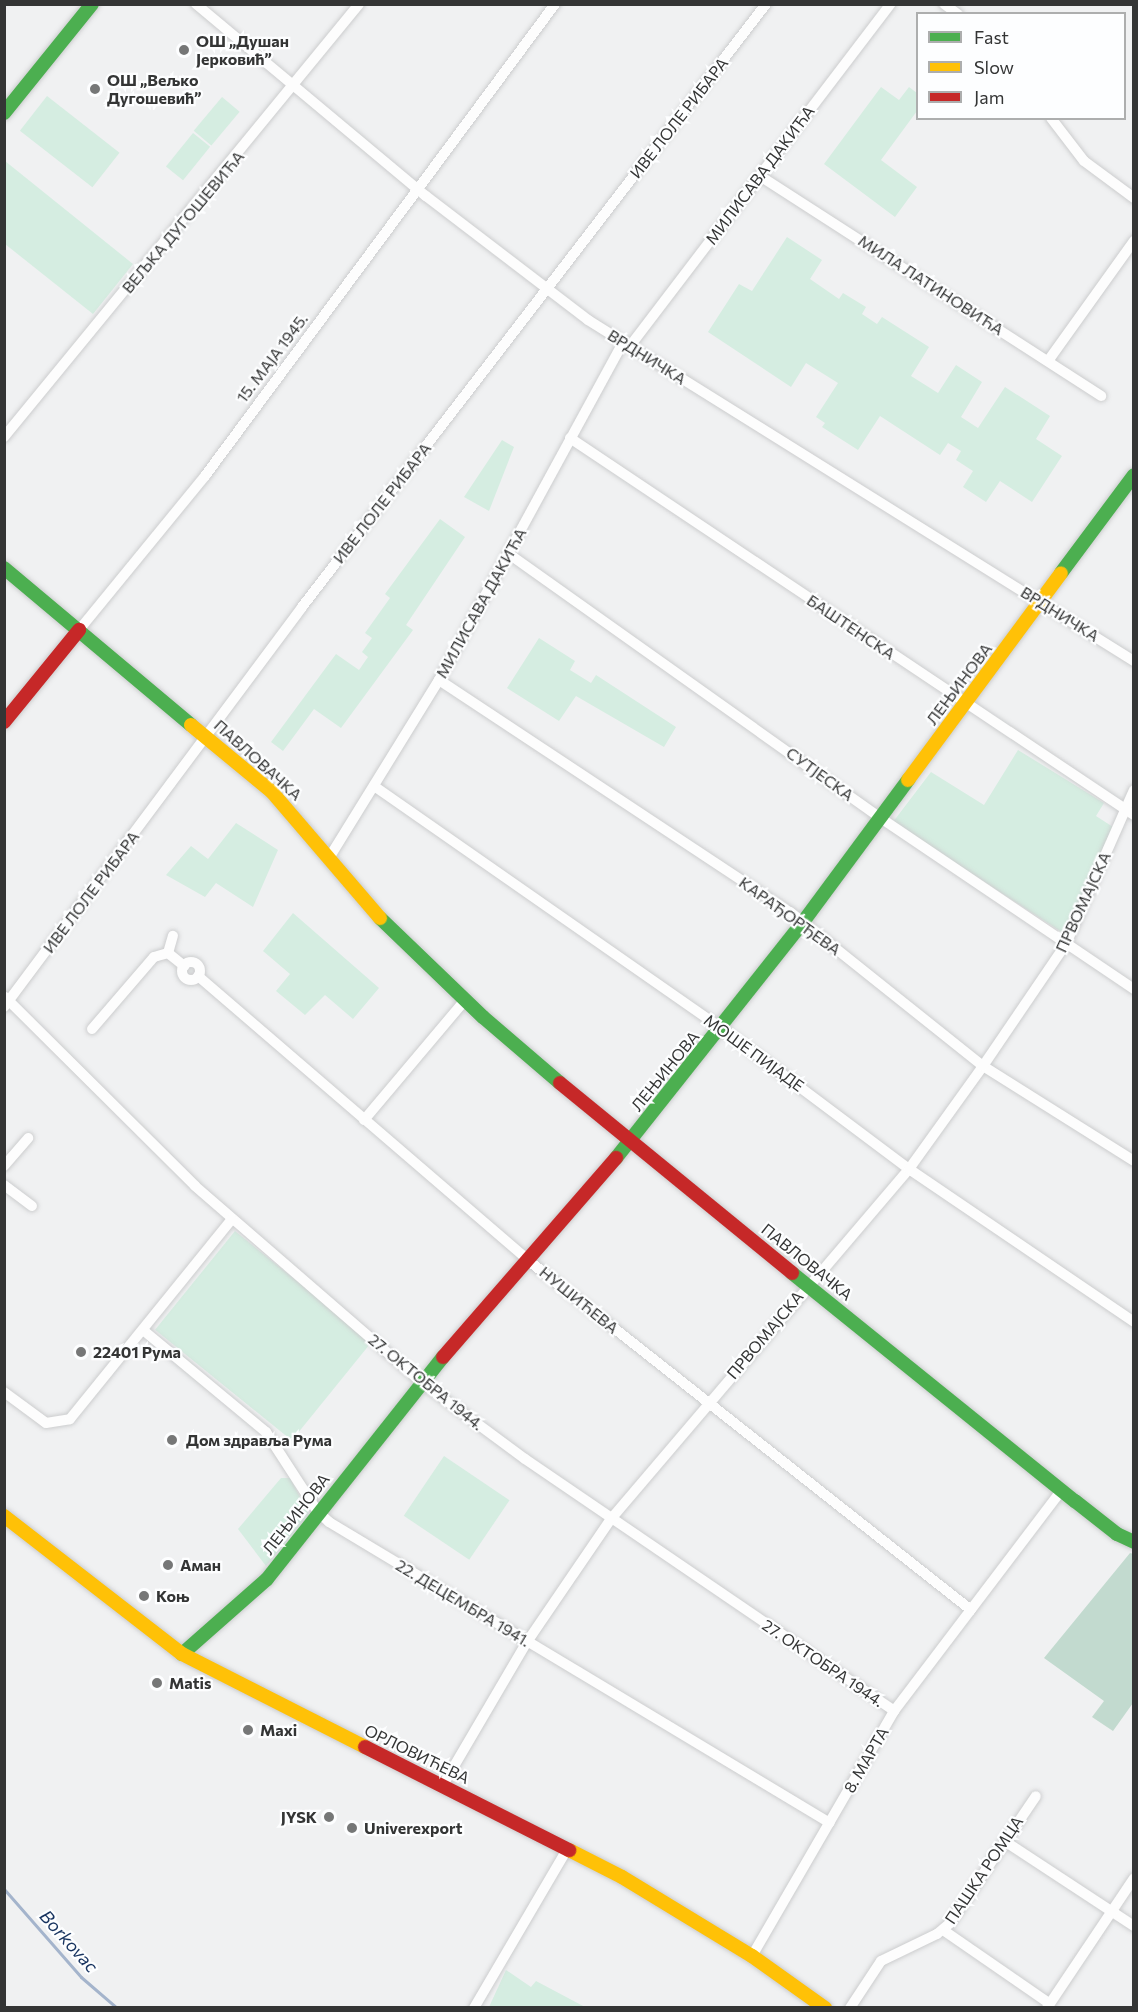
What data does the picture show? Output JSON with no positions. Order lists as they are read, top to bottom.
{
  "streets": {
    "street": [
      "ИВЕ ЛОЛЕ РИБАРА",
      "МИЛИСАВА ДАКИЋА",
      "ВЕЉКА ДУГОШЕВИЋА",
      "МИЛА ЛАТИНОВИЋА",
      "ВРДНИЧКА",
      "15. МАЈА 1945.",
      "БАШТЕНСКА",
      "ЛЕЊИНОВА",
      "ПАВЛОВАЧКА",
      "СУТЈЕСКА",
      "ПРВОМАЈСКА",
      "КАРАЂОРЂЕВА",
      "МОШЕ ПИЈАДЕ",
      "НУШИЋЕВА",
      "27. ОКТОБРА 1944.",
      "22. ДЕЦЕМБРА 1941.",
      "ОРЛОВИЋЕВА",
      "8. МАРТА",
      "ПАШКА РОМЦА"
    ]
  },
  "crossings": [
    ["ИВЕ ЛОЛЕ РИБАРА", "ВРДНИЧКА"],
    ["ИВЕ ЛОЛЕ РИБАРА", "ПАВЛОВАЧКА"],
    ["ИВЕ ЛОЛЕ РИБАРА", "27. ОКТОБРА 1944."],
    ["МИЛИСАВА ДАКИЋА", "МИЛА ЛАТИНОВИЋА"],
    ["МИЛИСАВА ДАКИЋА", "ВРДНИЧКА"],
    ["МИЛИСАВА ДАКИЋА", "БАШТЕНСКА"],
    ["МИЛИСАВА ДАКИЋА", "ПАВЛОВАЧКА"],
    ["МИЛИСАВА ДАКИЋА", "СУТЈЕСКА"],
    ["МИЛИСАВА ДАКИЋА", "КАРАЂОРЂЕВА"],
    ["МИЛИСАВА ДАКИЋА", "МОШЕ ПИЈАДЕ"],
    ["ВЕЉКА ДУГОШЕВИЋА", "ВРДНИЧКА"],
    ["ВРДНИЧКА", "15. МАЈА 1945."],
    ["ВРДНИЧКА", "ЛЕЊИНОВА"],
    ["15. МАЈА 1945.", "ПАВЛОВАЧКА"],
    ["БАШТЕНСКА", "ЛЕЊИНОВА"],
    ["БАШТЕНСКА", "ПРВОМАЈСКА"],
    ["ЛЕЊИНОВА", "ПАВЛОВАЧКА"],
    ["ЛЕЊИНОВА", "СУТЈЕСКА"],
    ["ЛЕЊИНОВА", "КАРАЂОРЂЕВА"],
    ["ЛЕЊИНОВА", "МОШЕ ПИЈАДЕ"],
    ["ЛЕЊИНОВА", "НУШИЋЕВА"],
    ["ЛЕЊИНОВА", "27. ОКТОБРА 1944."],
    ["ЛЕЊИНОВА", "22. ДЕЦЕМБРА 1941."],
    ["ЛЕЊИНОВА", "ОРЛОВИЋЕВА"],
    ["ПАВЛОВАЧКА", "ПРВОМАЈСКА"],
    ["ПАВЛОВАЧКА", "8. МАРТА"],
    ["СУТЈЕСКА", "ПРВОМАЈСКА"],
    ["ПРВОМАЈСКА", "КАРАЂОРЂЕВА"],
    ["ПРВОМАЈСКА", "МОШЕ ПИЈАДЕ"],
    ["ПРВОМАЈСКА", "НУШИЋЕВА"],
    ["ПРВОМАЈСКА", "27. ОКТОБРА 1944."],
    ["ПРВОМАЈСКА", "22. ДЕЦЕМБРА 1941."],
    ["ПРВОМАЈСКА", "ОРЛОВИЋЕВА"],
    ["НУШИЋЕВА", "8. МАРТА"],
    ["27. ОКТОБРА 1944.", "8. МАРТА"],
    ["22. ДЕЦЕМБРА 1941.", "8. МАРТА"],
    ["ОРЛОВИЋЕВА", "8. МАРТА"]
  ],
  "water": ["Borkovac"],
  "places": [
    "ОШ „Душан Јерковић”",
    "ОШ „Вељко Дугошевић”",
    "22401 Рума",
    "Дом здравља Рума",
    "Аман",
    "Коњ",
    "Matis",
    "Maxi",
    "JYSK",
    "Univerexport"
  ],
  "legend": ["Fast", "Slow", "Jam"]
}
